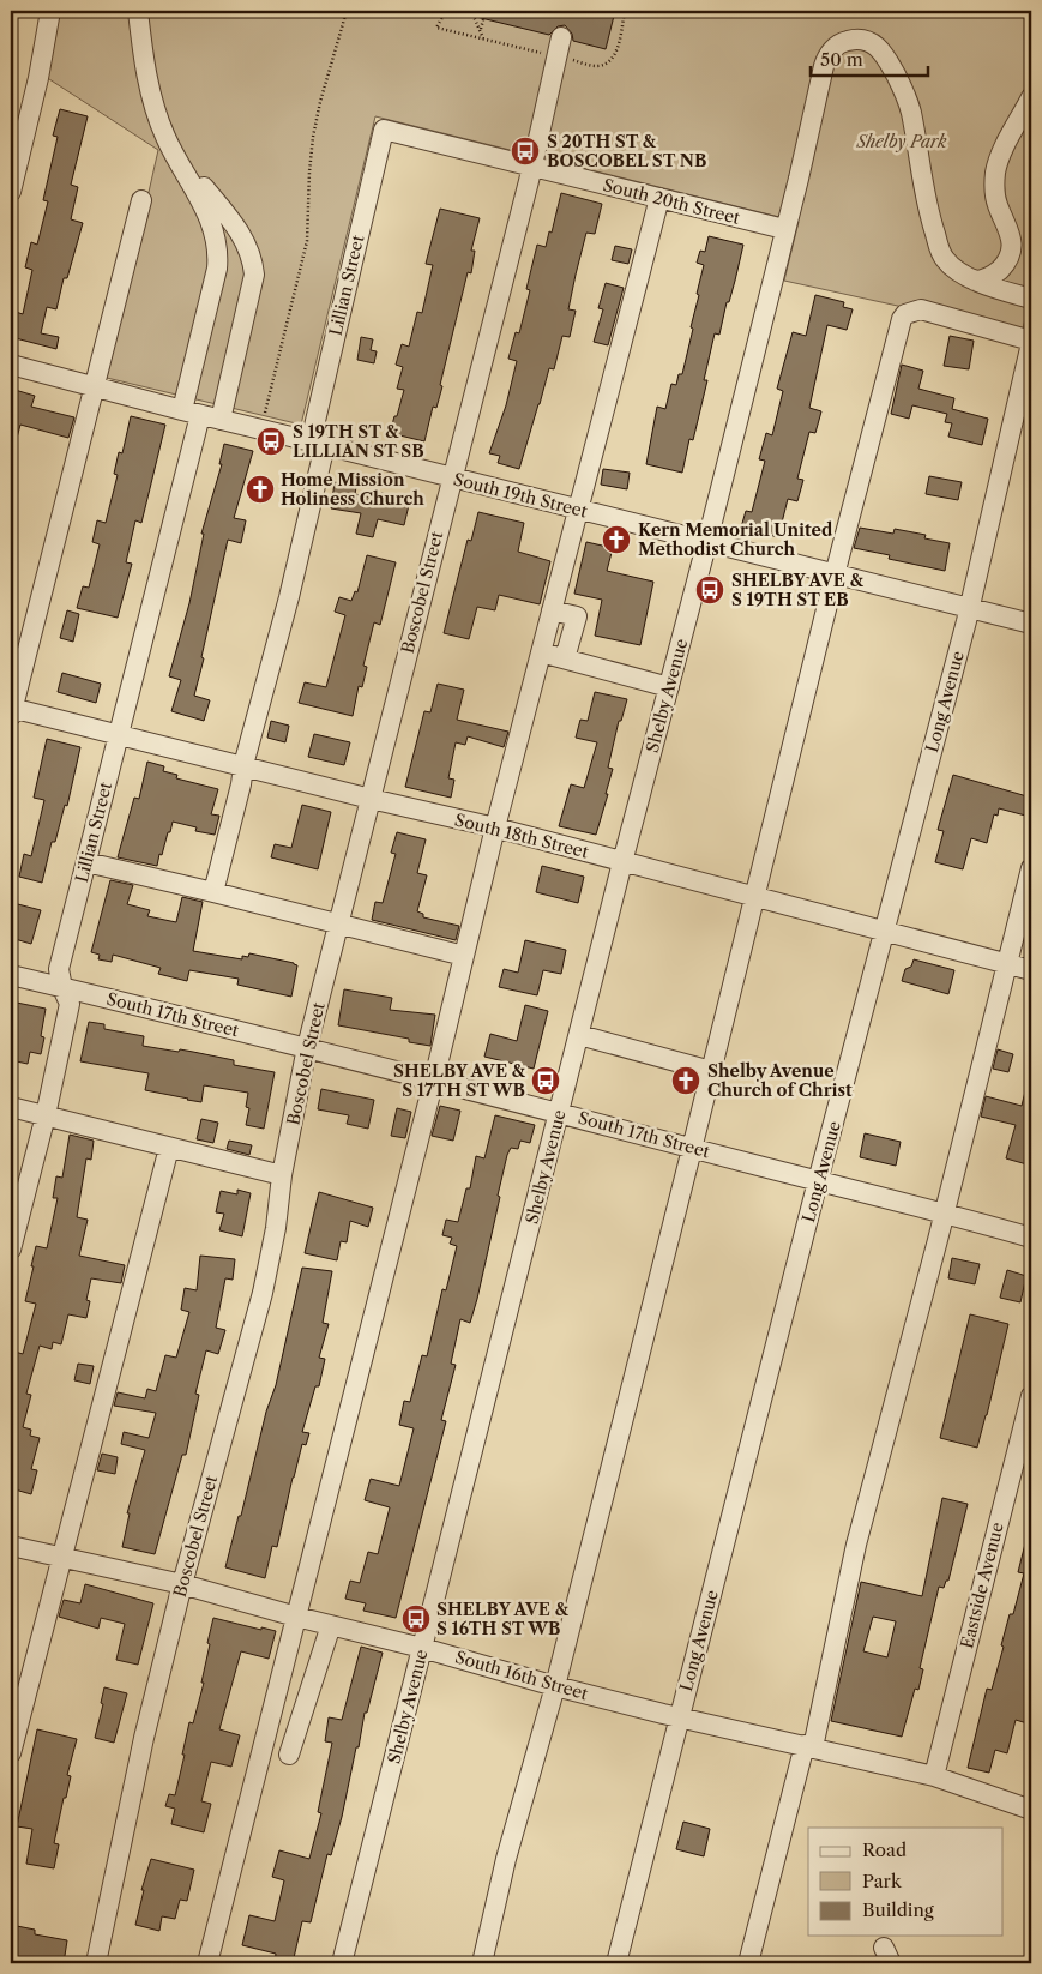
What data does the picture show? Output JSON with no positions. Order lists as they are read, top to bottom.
{
  "streets": {
    "street": [
      "South 20th Street",
      "Lillian Street",
      "South 19th Street",
      "Boscobel Street",
      "Shelby Avenue",
      "Long Avenue",
      "South 18th Street",
      "South 17th Street",
      "Eastside Avenue",
      "South 16th Street"
    ]
  },
  "crossings": [
    ["South 20th Street", "Lillian Street"],
    ["South 20th Street", "Boscobel Street"],
    ["South 20th Street", "Shelby Avenue"],
    ["Lillian Street", "South 19th Street"],
    ["Lillian Street", "South 18th Street"],
    ["Lillian Street", "South 17th Street"],
    ["South 19th Street", "Boscobel Street"],
    ["South 19th Street", "Shelby Avenue"],
    ["South 19th Street", "Long Avenue"],
    ["Boscobel Street", "South 18th Street"],
    ["Boscobel Street", "South 17th Street"],
    ["Boscobel Street", "South 16th Street"],
    ["Shelby Avenue", "South 18th Street"],
    ["Shelby Avenue", "South 17th Street"],
    ["Shelby Avenue", "South 16th Street"],
    ["Long Avenue", "South 18th Street"],
    ["Long Avenue", "South 17th Street"],
    ["Long Avenue", "South 16th Street"],
    ["Eastside Avenue", "South 16th Street"]
  ],
  "parks": ["Shelby Park"],
  "places": {
    "bus stop": [
      "S 20TH ST & BOSCOBEL ST NB",
      "S 19TH ST & LILLIAN ST SB",
      "SHELBY AVE & S 19TH ST EB",
      "SHELBY AVE & S 17TH ST WB",
      "SHELBY AVE & S 16TH ST WB"
    ],
    "church": ["Home Mission Holiness Church", "Kern Memorial United Methodist Church", "Shelby Avenue Church of Christ"]
  },
  "legend": ["Road", "Park", "Building"],
  "scale_bar": "50 m"
}
